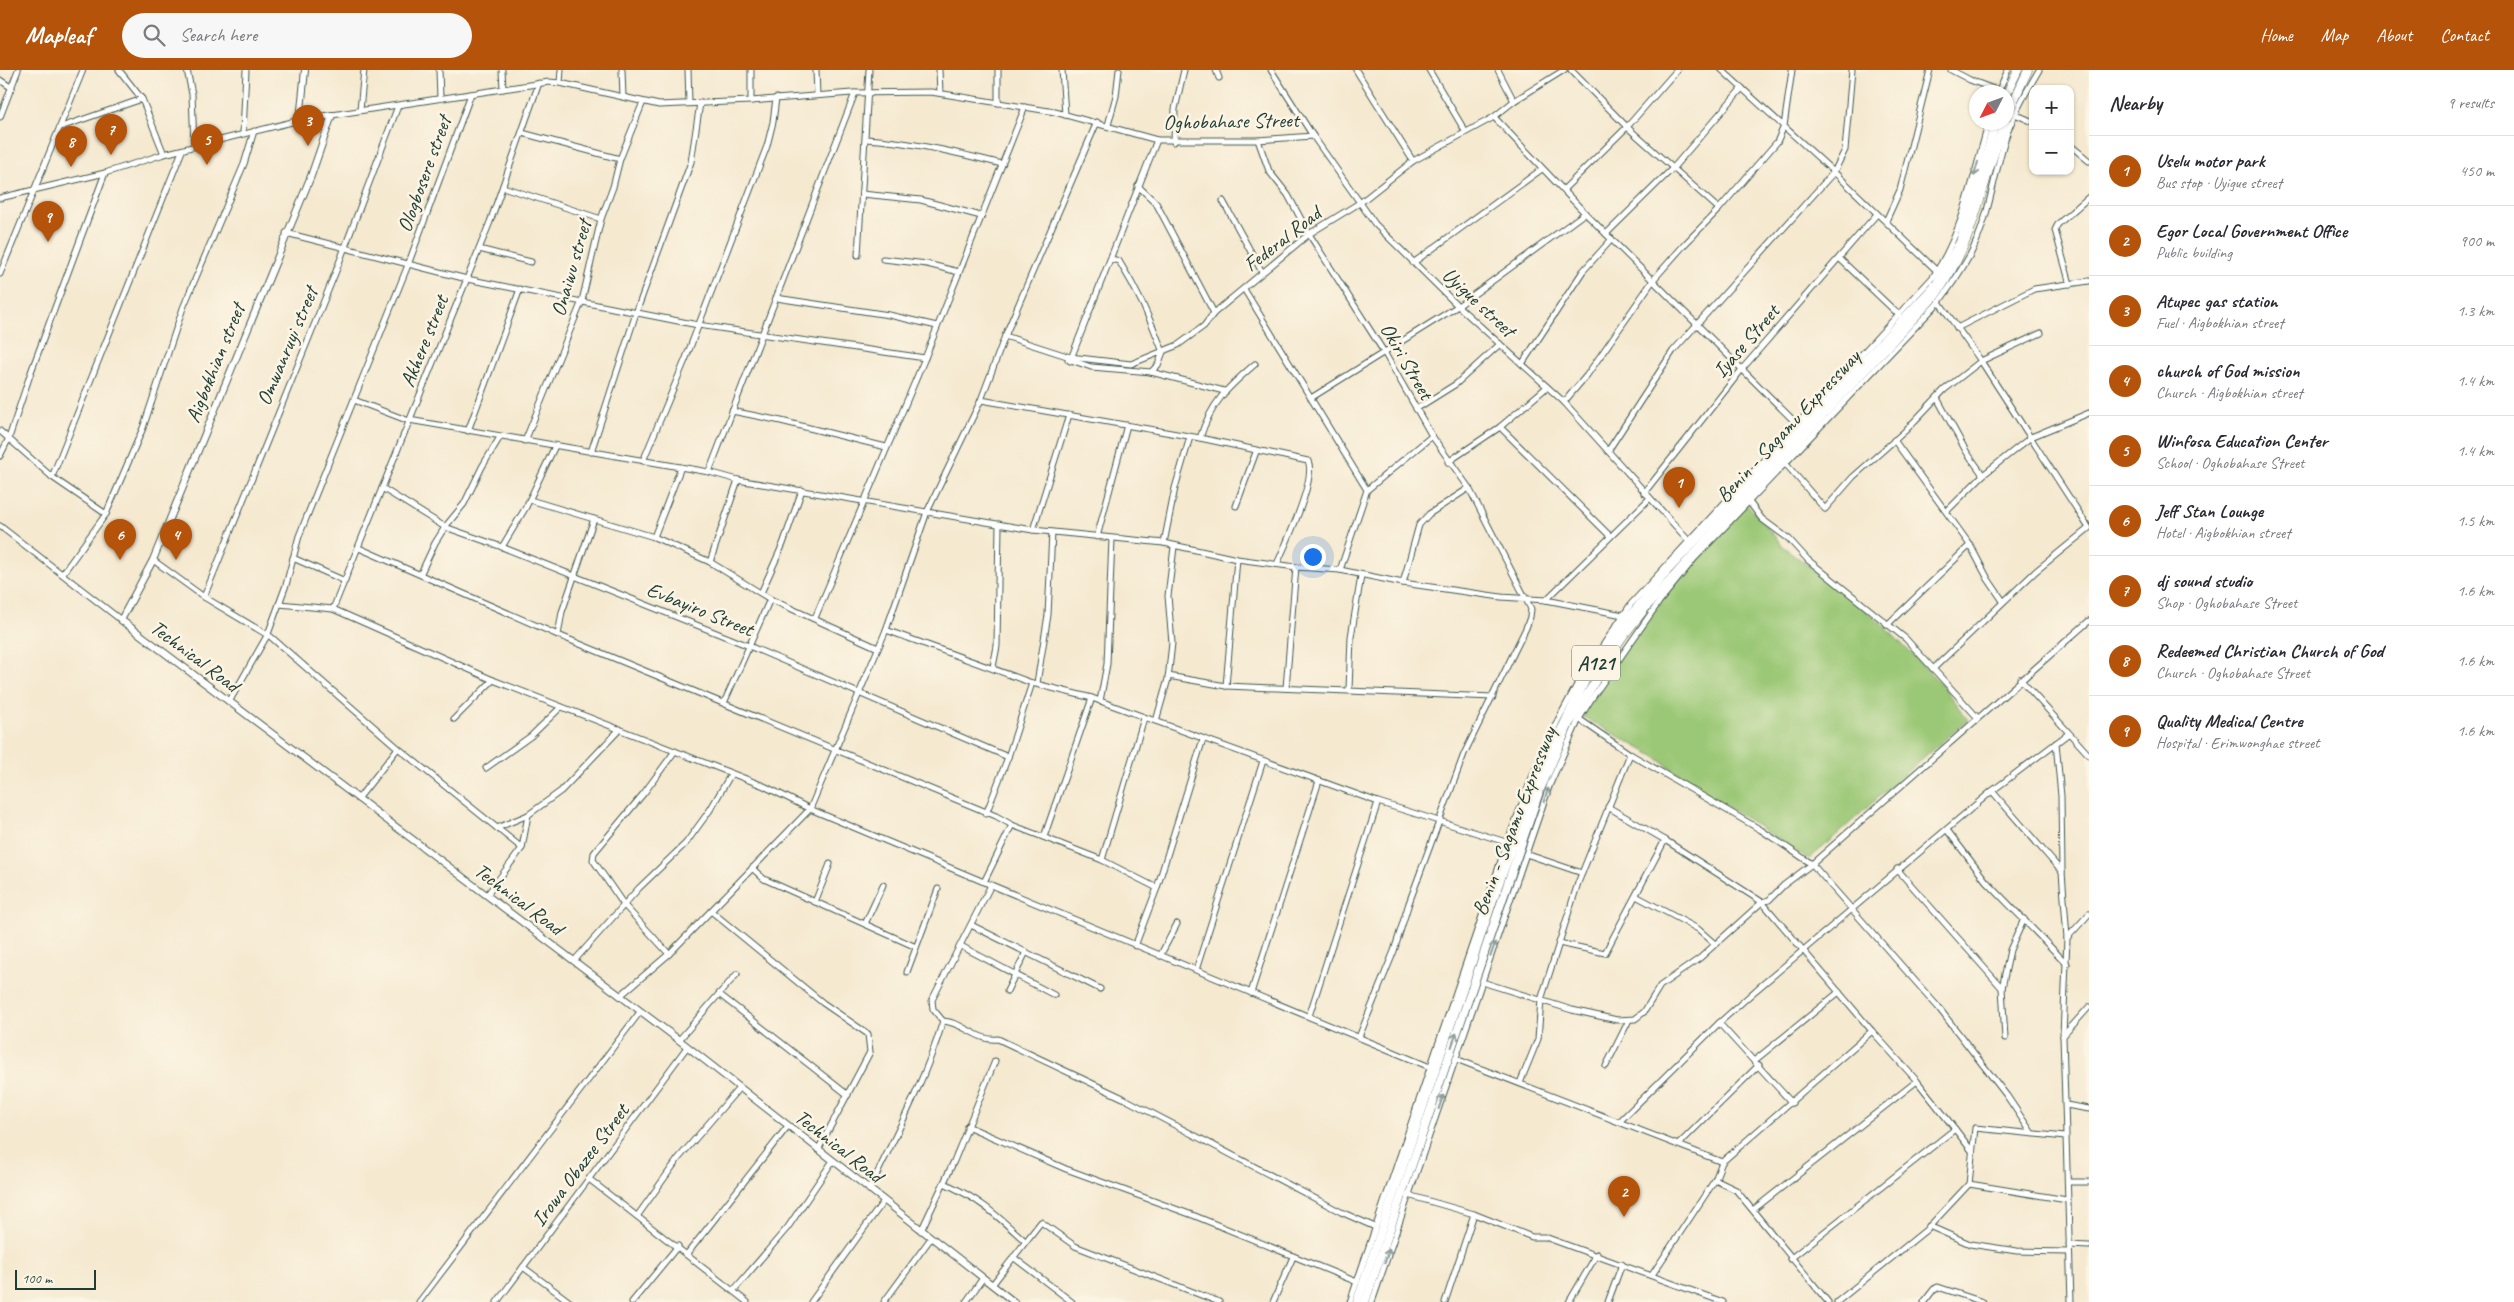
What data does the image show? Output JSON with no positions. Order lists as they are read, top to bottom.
{
  "streets": {
    "highway": ["Benin - Sagamu Expressway", "A121"],
    "street": [
      "Oghobahase Street",
      "Ologbosere street",
      "Federal Road",
      "Onaiwu street",
      "Uyigue street",
      "Akhere street",
      "Iyase Street",
      "Omwanruyi street",
      "Okiri Street",
      "Aigbokhian street",
      "Evbayiro Street",
      "Technical Road",
      "Irowa Obazee Street"
    ]
  },
  "crossings": [
    ["Oghobahase Street", "Ologbosere street"],
    ["Oghobahase Street", "Onaiwu street"],
    ["Oghobahase Street", "Uyigue street"],
    ["Oghobahase Street", "Akhere street"],
    ["Oghobahase Street", "Omwanruyi street"],
    ["Oghobahase Street", "Okiri Street"],
    ["Oghobahase Street", "Aigbokhian street"],
    ["Ologbosere street", "Technical Road"],
    ["Federal Road", "Uyigue street"],
    ["Federal Road", "Okiri Street"],
    ["Uyigue street", "Iyase Street"],
    ["Akhere street", "Evbayiro Street"],
    ["Aigbokhian street", "Technical Road"],
    ["Benin - Sagamu Expressway", "A121"],
    ["Technical Road", "Irowa Obazee Street"]
  ],
  "scale_bar": "100 m",
  "north": "bottom left",
  "page": {
    "header": "Mapleaf",
    "search": "Search here",
    "nav": [
      "Home",
      "Map",
      "About",
      "Contact"
    ],
    "heading": ["Nearby", "9 results"],
    "map_buttons": ["+", "−"],
    "pins": [
      "3",
      "7",
      "5",
      "8",
      "9",
      "1",
      "4",
      "6",
      "2"
    ],
    "list": [
      {
        "mark": "1",
        "name": "Uselu motor park",
        "note": "Bus stop · Uyigue street",
        "value": "450 m"
      },
      {
        "mark": "2",
        "name": "Egor Local Government Office",
        "note": "Public building",
        "value": "900 m"
      },
      {
        "mark": "3",
        "name": "Atupec gas station",
        "note": "Fuel · Aigbokhian street",
        "value": "1.3 km"
      },
      {
        "mark": "4",
        "name": "church of God mission",
        "note": "Church · Aigbokhian street",
        "value": "1.4 km"
      },
      {
        "mark": "5",
        "name": "Winfosa Education Center",
        "note": "School · Oghobahase Street",
        "value": "1.4 km"
      },
      {
        "mark": "6",
        "name": "Jeff Stan Lounge",
        "note": "Hotel · Aigbokhian street",
        "value": "1.5 km"
      },
      {
        "mark": "7",
        "name": "dj sound studio",
        "note": "Shop · Oghobahase Street",
        "value": "1.6 km"
      },
      {
        "mark": "8",
        "name": "Redeemed Christian Church of God",
        "note": "Church · Oghobahase Street",
        "value": "1.6 km"
      },
      {
        "mark": "9",
        "name": "Quality Medical Centre",
        "note": "Hospital · Erimwonghae street",
        "value": "1.6 km"
      }
    ],
    "scale": "100 m"
  }
}
